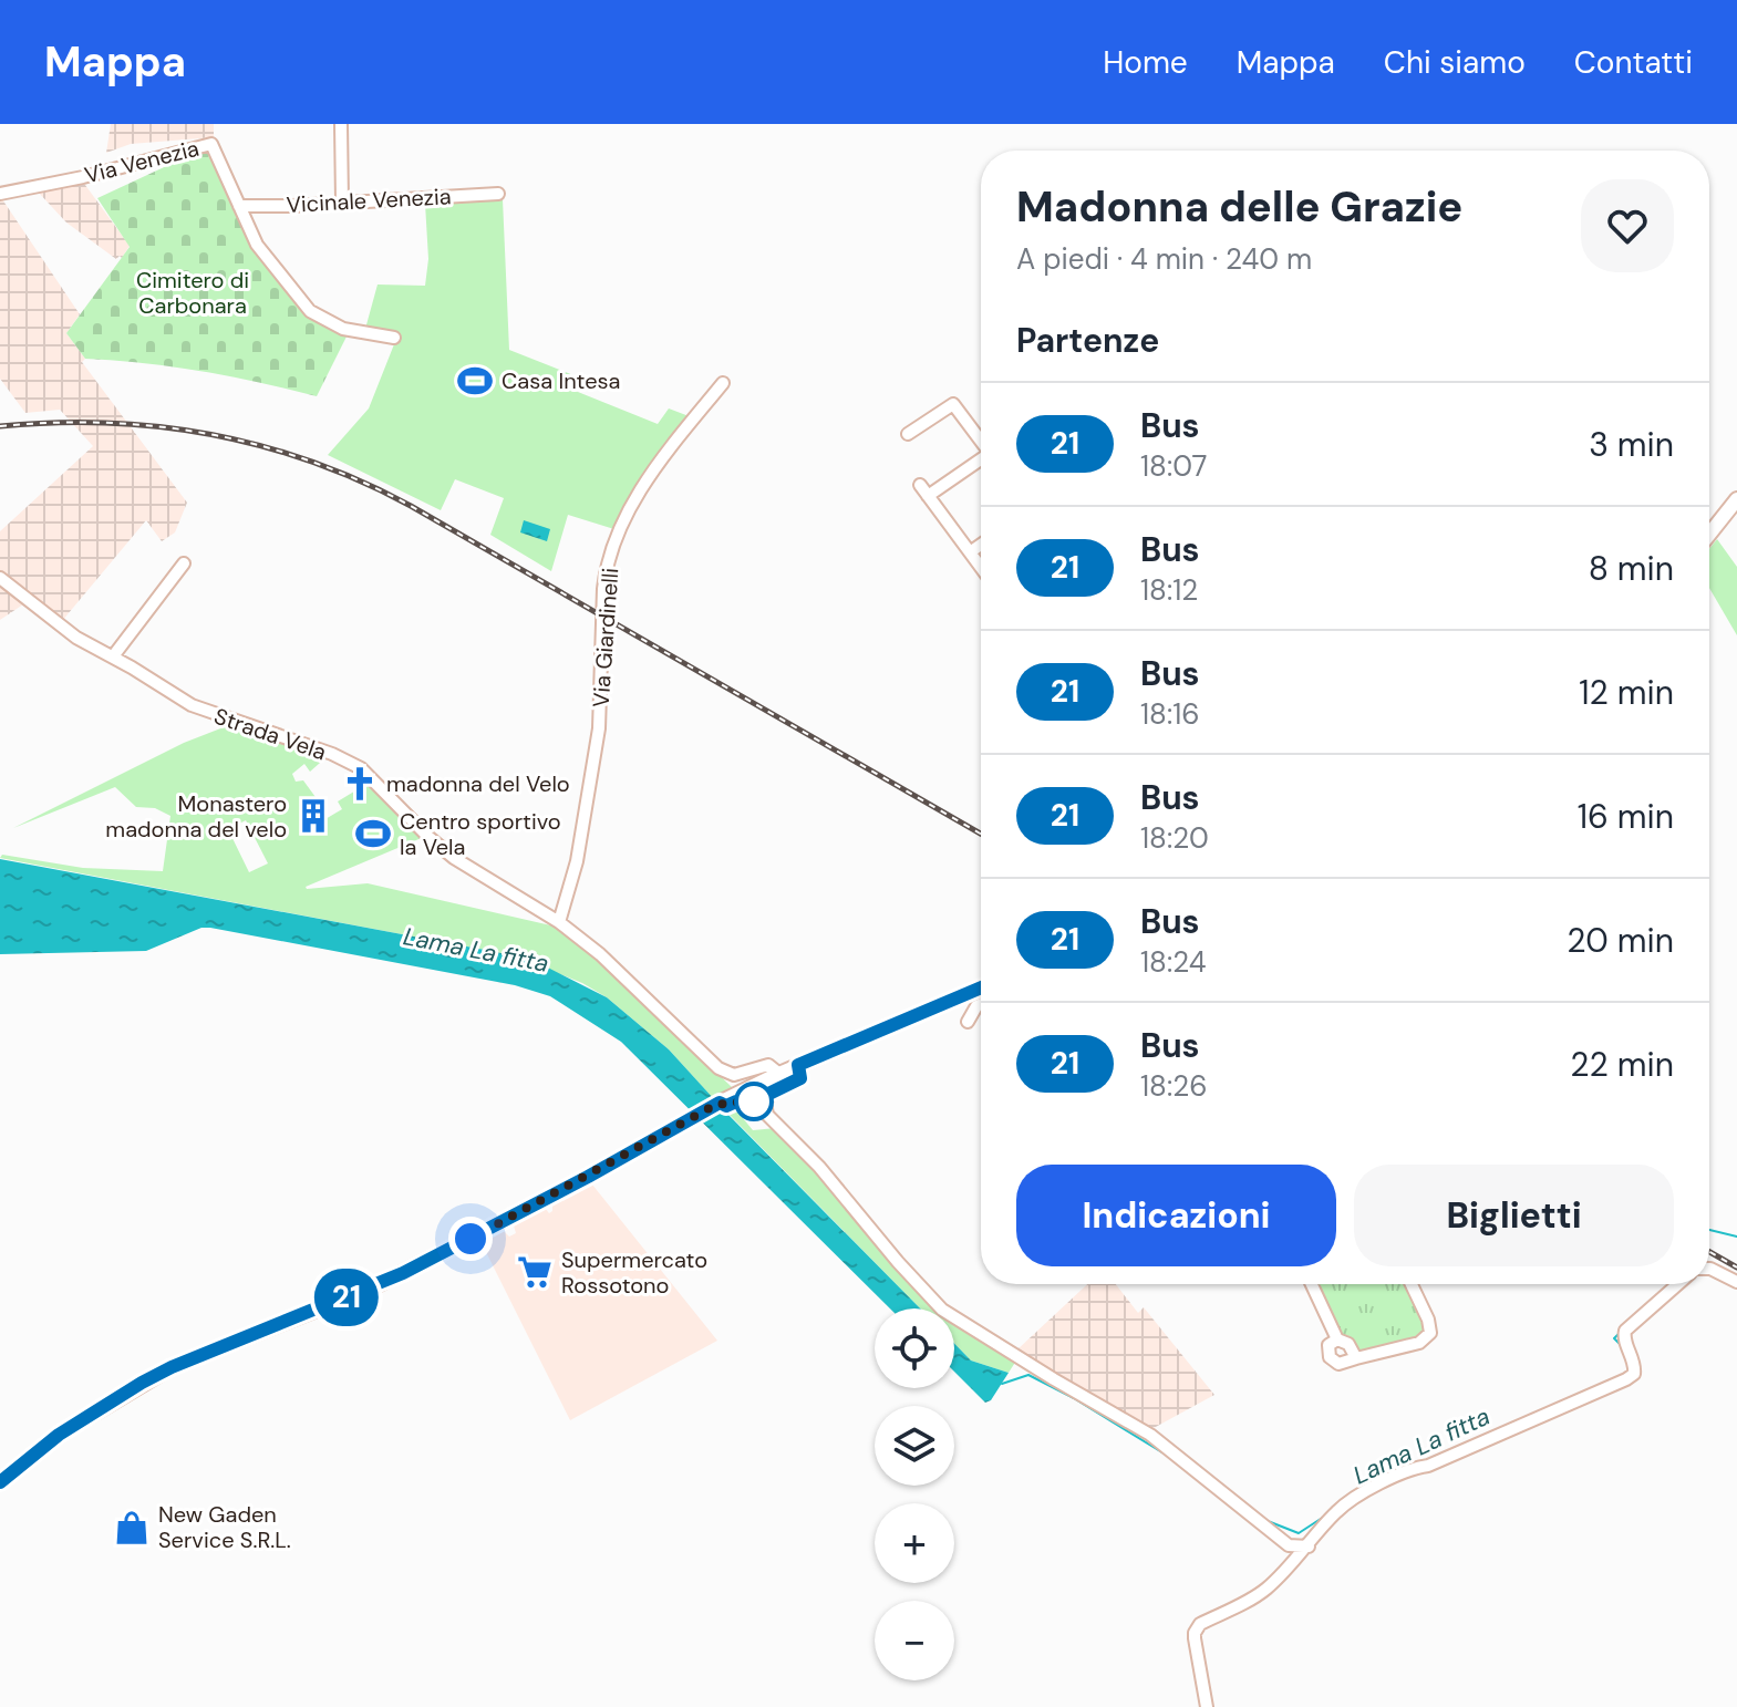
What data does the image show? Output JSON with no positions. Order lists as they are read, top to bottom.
{
  "streets": {
    "street": [
      "Via Venezia",
      "Vicinale Venezia",
      "Via Giardinelli",
      "Strada Vela"
    ]
  },
  "crossings": [
    ["Via Venezia", "Vicinale Venezia"],
    ["Via Giardinelli", "Strada Vela"]
  ],
  "water": ["Lama La fitta"],
  "parks": ["Cimitero di Carbonara"],
  "places": {
    "sports": ["Casa Intesa", "Centro sportivo la Vela"],
    "church": ["madonna del Velo"],
    "building": ["Monastero madonna del velo"],
    "supermarket": ["Supermercato Rossotono"],
    "shop": ["New Gaden Service S.R.L."]
  },
  "lines": ["bus line 21"],
  "page": {
    "header": "Mappa",
    "nav": [
      "Home",
      "Mappa",
      "Chi siamo",
      "Contatti"
    ],
    "on_map": "21",
    "heading": [
      ["Madonna delle Grazie", "A piedi · 4 min · 240 m"],
      "Partenze"
    ],
    "list": [
      {
        "mark": "21",
        "name": "Bus",
        "note": "18:07",
        "value": "3 min"
      },
      {
        "mark": "21",
        "name": "Bus",
        "note": "18:12",
        "value": "8 min"
      },
      {
        "mark": "21",
        "name": "Bus",
        "note": "18:16",
        "value": "12 min"
      },
      {
        "mark": "21",
        "name": "Bus",
        "note": "18:20",
        "value": "16 min"
      },
      {
        "mark": "21",
        "name": "Bus",
        "note": "18:24",
        "value": "20 min"
      },
      {
        "mark": "21",
        "name": "Bus",
        "note": "18:26",
        "value": "22 min"
      }
    ],
    "buttons": ["Indicazioni", "Biglietti"],
    "map_buttons": ["+", "−"]
  }
}
